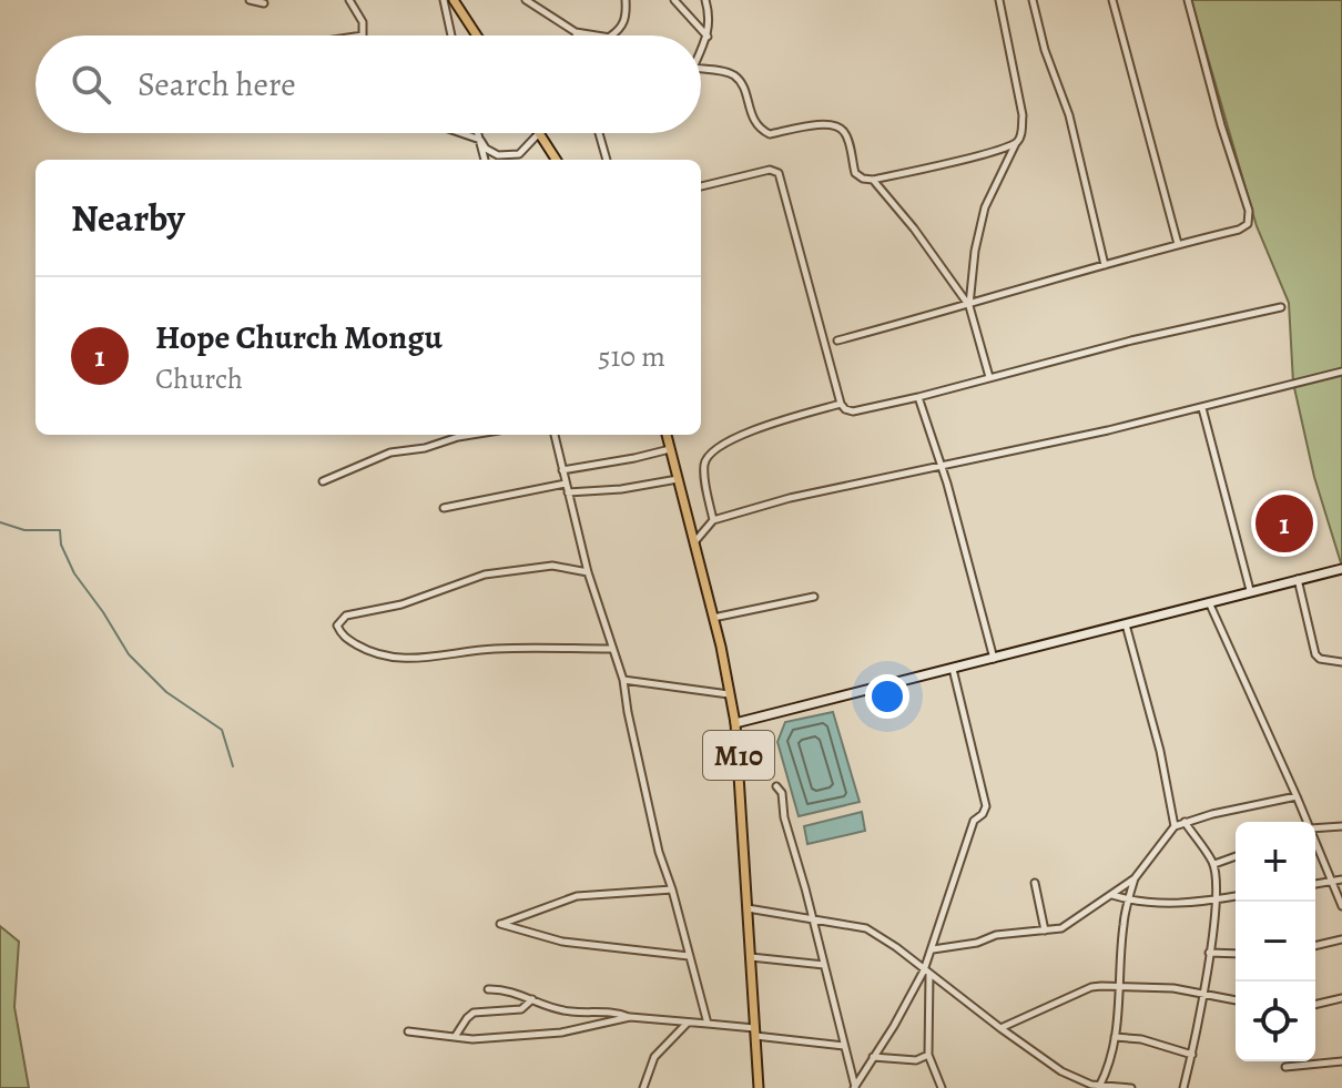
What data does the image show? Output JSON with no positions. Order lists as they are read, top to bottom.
{
  "streets": {
    "main road": ["M10"]
  },
  "page": {
    "search": "Search here",
    "heading": "Nearby",
    "list": [
      {
        "mark": "1",
        "name": "Hope Church Mongu",
        "note": "Church",
        "value": "510 m"
      }
    ],
    "pins": "1",
    "map_buttons": ["+", "−"]
  }
}
